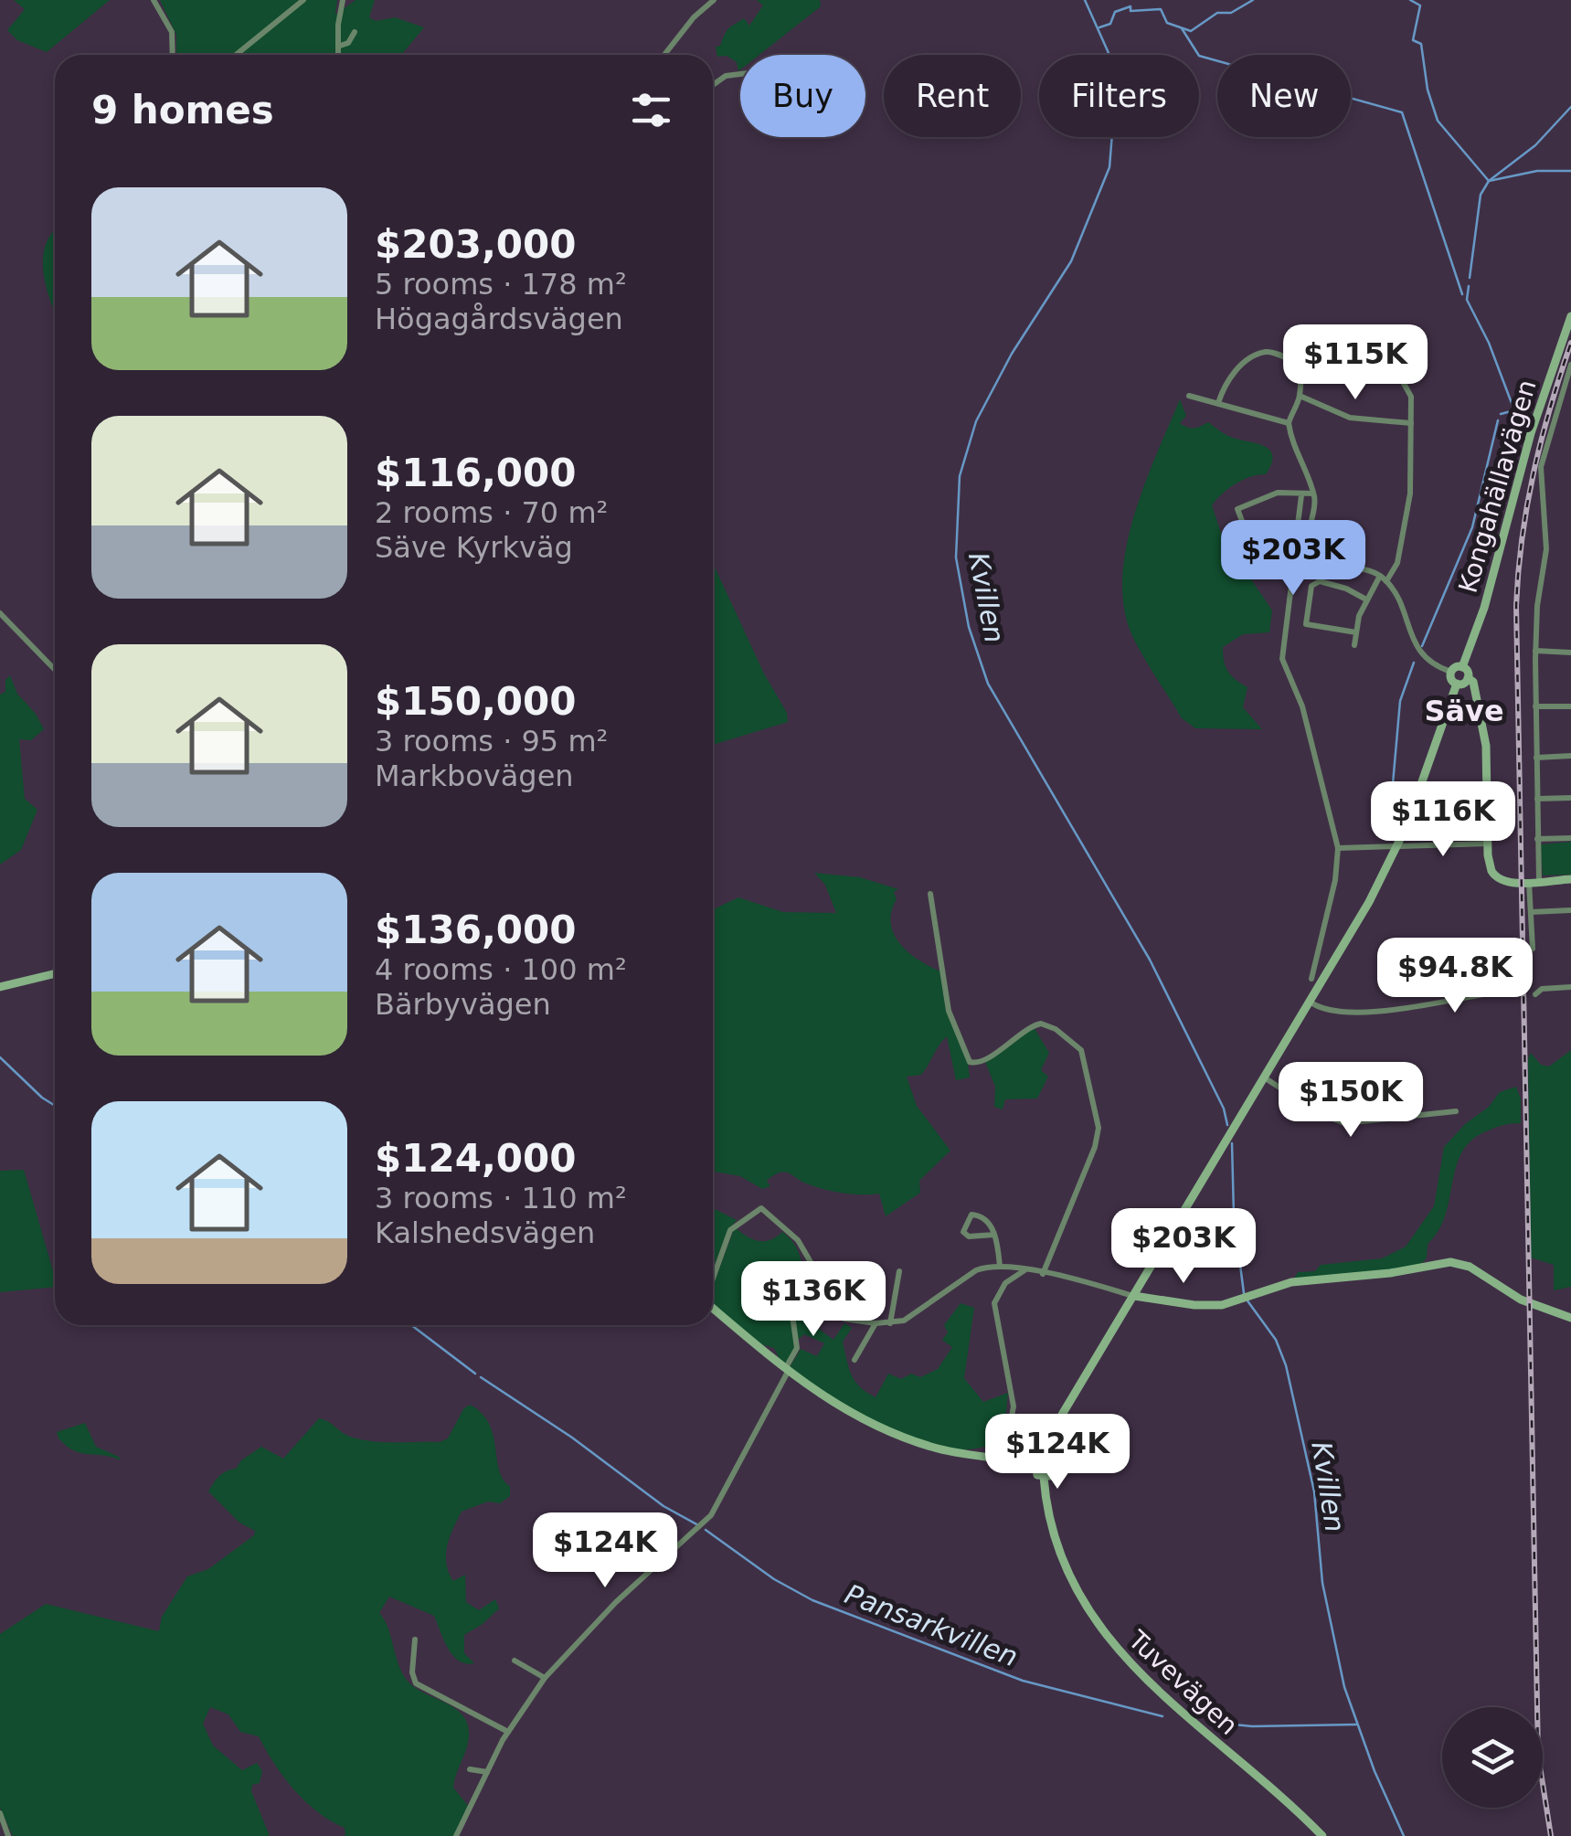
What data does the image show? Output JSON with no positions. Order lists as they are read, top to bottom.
{
  "streets": {
    "main road": ["Kongahällavägen", "Tuvevägen"]
  },
  "districts": ["Säve"],
  "water": ["Kvillen", "Pansarkvillen"],
  "page": {
    "chip": [
      "Buy",
      "Rent",
      "Filters",
      "New"
    ],
    "heading": "9 homes",
    "list": [
      {
        "name": "$203,000",
        "note": "5 rooms · 178 m² · Högagårdsvägen"
      },
      {
        "name": "$116,000",
        "note": "2 rooms · 70 m² · Säve Kyrkväg"
      },
      {
        "name": "$150,000",
        "note": "3 rooms · 95 m² · Markbovägen"
      },
      {
        "name": "$136,000",
        "note": "4 rooms · 100 m² · Bärbyvägen"
      },
      {
        "name": "$124,000",
        "note": "3 rooms · 110 m² · Kalshedsvägen"
      }
    ],
    "price": [
      "$115K",
      "$203K",
      "$116K",
      "$94.8K",
      "$150K",
      "$203K",
      "$136K",
      "$124K",
      "$124K"
    ]
  }
}
